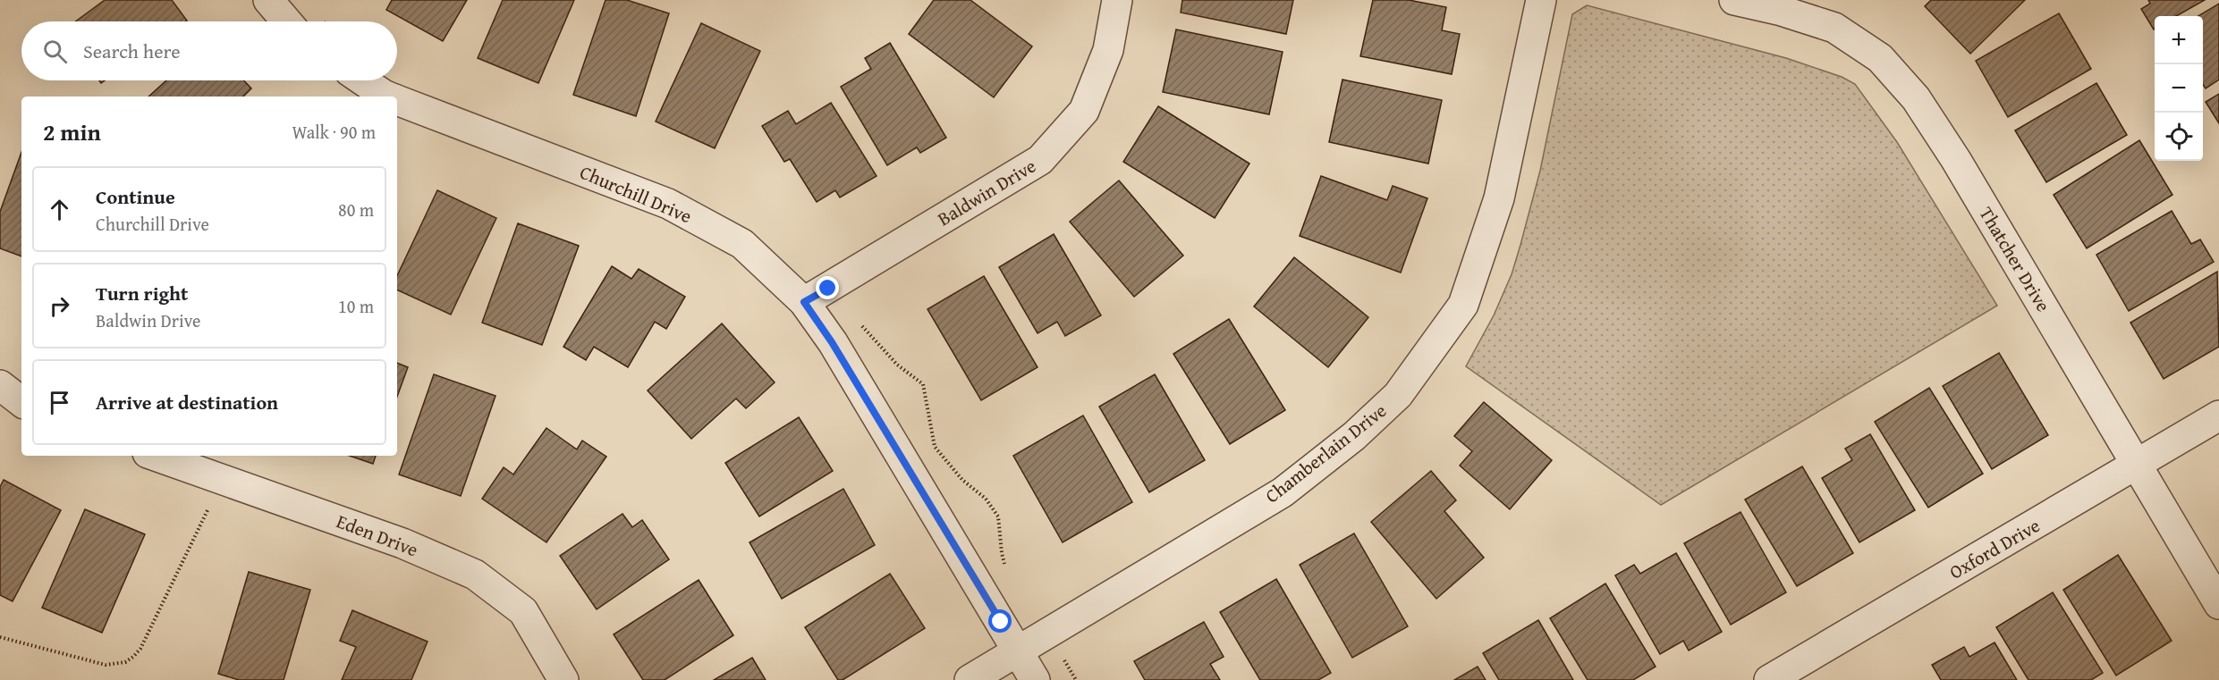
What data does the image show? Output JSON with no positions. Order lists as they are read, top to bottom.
{
  "streets": {
    "street": [
      "Baldwin Drive",
      "Churchill Drive",
      "Thatcher Drive",
      "Chamberlain Drive",
      "Eden Drive",
      "Oxford Drive"
    ]
  },
  "crossings": [
    ["Baldwin Drive", "Churchill Drive"],
    ["Churchill Drive", "Chamberlain Drive"],
    ["Thatcher Drive", "Oxford Drive"]
  ],
  "page": {
    "map_buttons": ["+", "−"],
    "search": "Search here",
    "heading": ["2 min", "Walk · 90 m"],
    "list": [
      ["Continue", "Churchill Drive", "80 m"],
      ["Turn right", "Baldwin Drive", "10 m"],
      "Arrive at destination"
    ]
  }
}
